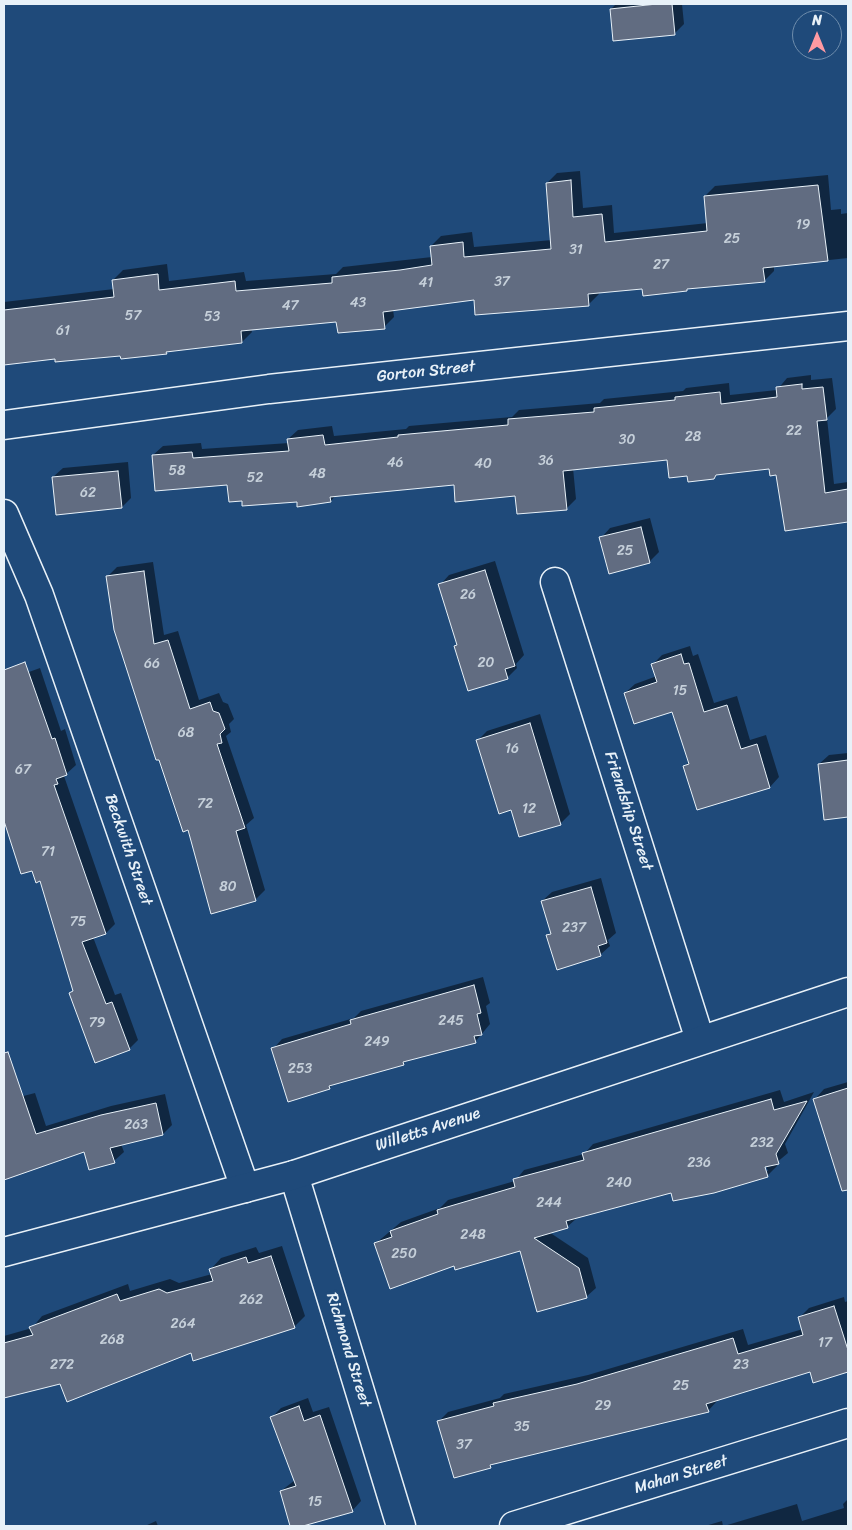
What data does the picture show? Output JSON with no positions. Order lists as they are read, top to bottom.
{
  "streets": {
    "street": [
      "Gorton Street",
      "Friendship Street",
      "Beckwith Street",
      "Willetts Avenue",
      "Richmond Street",
      "Mahan Street"
    ]
  },
  "crossings": [
    ["Friendship Street", "Willetts Avenue"],
    ["Beckwith Street", "Willetts Avenue"],
    ["Willetts Avenue", "Richmond Street"]
  ],
  "house_numbers": [
    "19",
    "25",
    "31",
    "27",
    "37",
    "41",
    "43",
    "47",
    "57",
    "53",
    "61",
    "22",
    "28",
    "30",
    "36",
    "46",
    "40",
    "58",
    "48",
    "52",
    "62",
    "25",
    "26",
    "20",
    "66",
    "15",
    "68",
    "16",
    "67",
    "72",
    "12",
    "71",
    "80",
    "75",
    "237",
    "245",
    "79",
    "249",
    "253",
    "263",
    "232",
    "236",
    "240",
    "244",
    "248",
    "250",
    "262",
    "264",
    "268",
    "17",
    "272",
    "23",
    "25",
    "29",
    "35",
    "37",
    "15"
  ],
  "north": "top"
}
